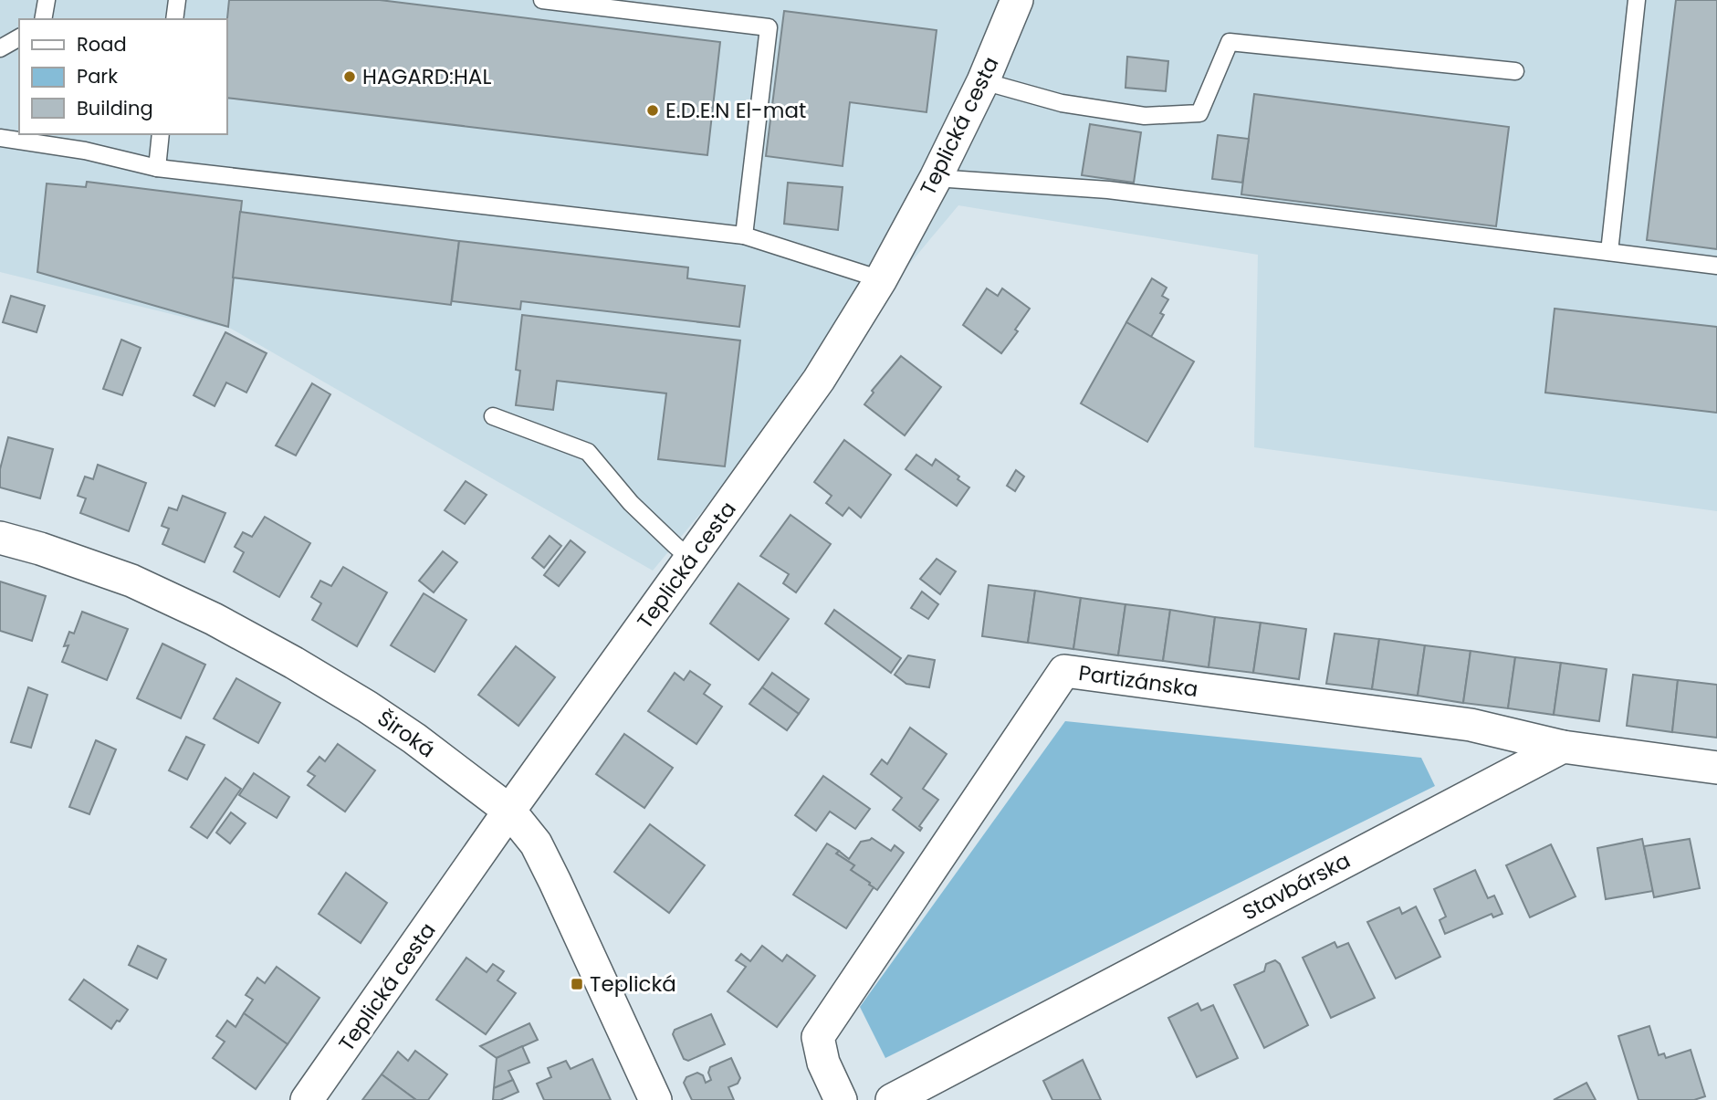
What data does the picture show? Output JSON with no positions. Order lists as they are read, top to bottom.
{
  "streets": {
    "street": [
      "Teplická cesta",
      "Partizánska",
      "Široká",
      "Stavbárska"
    ]
  },
  "crossings": [
    ["Teplická cesta", "Široká"],
    ["Partizánska", "Stavbárska"]
  ],
  "places": {
    "other": ["HAGARD:HAL", "E.D.E.N El-mat"],
    "transit": ["Teplická"]
  },
  "legend": ["Road", "Park", "Building"]
}
